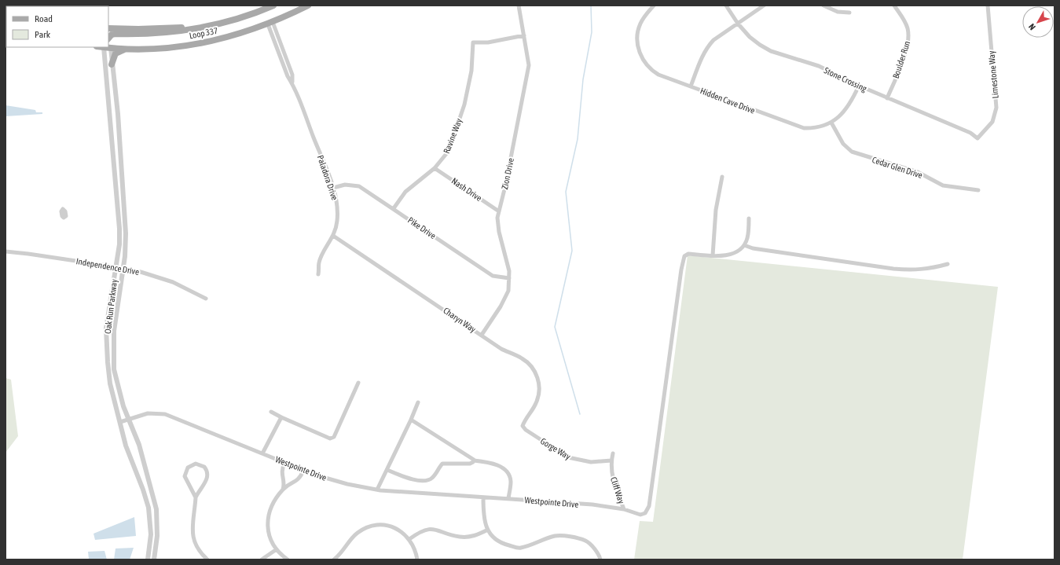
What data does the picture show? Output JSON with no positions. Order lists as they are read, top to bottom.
{
  "streets": {
    "main road": ["Loop 337"],
    "street": [
      "Boulder Run",
      "Limestone Way",
      "Stone Crossing",
      "Hidden Cave Drive",
      "Ravine Way",
      "Cedar Glen Drive",
      "Zion Drive",
      "Paladora Drive",
      "Nash Drive",
      "Pike Drive",
      "Independence Drive",
      "Oak Run Parkway",
      "Charyn Way",
      "Gorge Way",
      "Westpointe Drive",
      "Cliff Way"
    ]
  },
  "crossings": [
    ["Loop 337", "Paladora Drive"],
    ["Boulder Run", "Stone Crossing"],
    ["Limestone Way", "Stone Crossing"],
    ["Stone Crossing", "Hidden Cave Drive"],
    ["Hidden Cave Drive", "Cedar Glen Drive"],
    ["Ravine Way", "Zion Drive"],
    ["Ravine Way", "Nash Drive"],
    ["Ravine Way", "Pike Drive"],
    ["Zion Drive", "Nash Drive"],
    ["Zion Drive", "Pike Drive"],
    ["Zion Drive", "Charyn Way"],
    ["Paladora Drive", "Pike Drive"],
    ["Paladora Drive", "Charyn Way"],
    ["Independence Drive", "Oak Run Parkway"],
    ["Oak Run Parkway", "Westpointe Drive"],
    ["Charyn Way", "Gorge Way"],
    ["Gorge Way", "Cliff Way"],
    ["Westpointe Drive", "Cliff Way"]
  ],
  "legend": ["Road", "Park"],
  "north": "bottom left"
}
